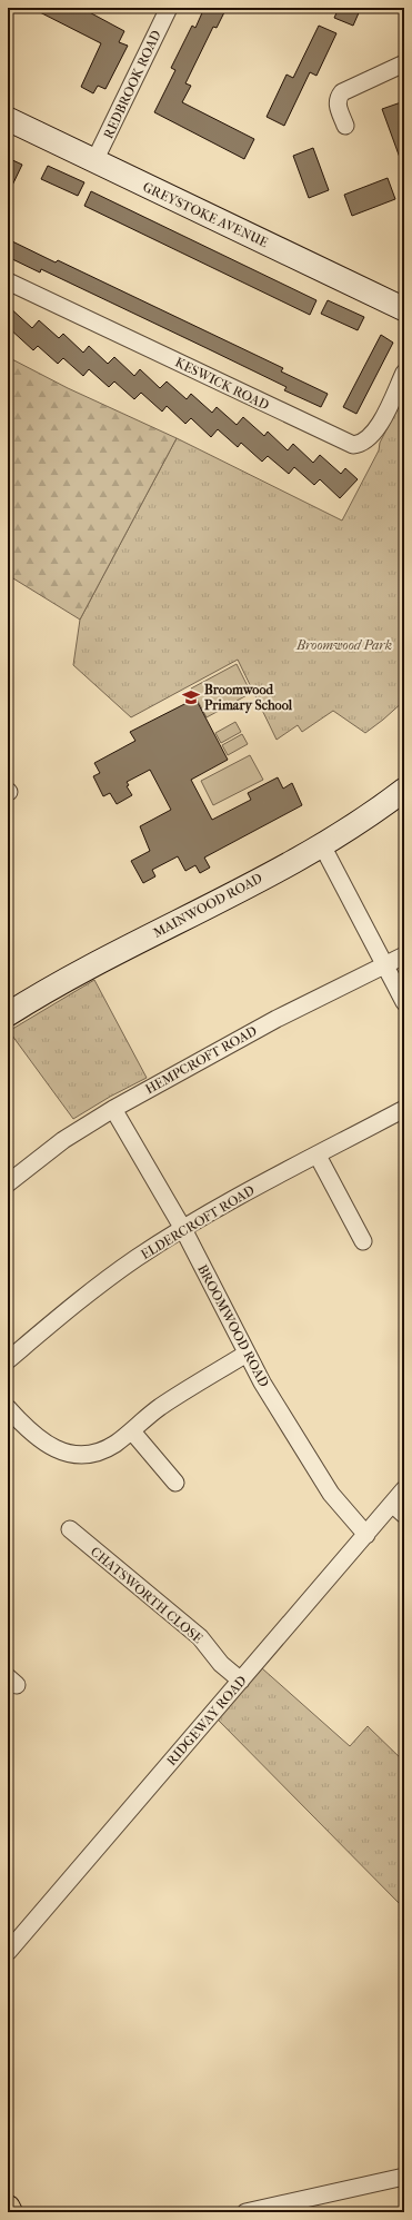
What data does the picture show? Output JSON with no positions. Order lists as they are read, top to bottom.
{
  "streets": {
    "street": [
      "REDBROOK ROAD",
      "GREYSTOKE AVENUE",
      "KESWICK ROAD",
      "MAINWOOD ROAD",
      "HEMPCROFT ROAD",
      "ELDERCROFT ROAD",
      "BROOMWOOD ROAD",
      "CHATSWORTH CLOSE",
      "RIDGEWAY ROAD"
    ]
  },
  "crossings": [
    ["REDBROOK ROAD", "GREYSTOKE AVENUE"],
    ["HEMPCROFT ROAD", "BROOMWOOD ROAD"],
    ["ELDERCROFT ROAD", "BROOMWOOD ROAD"],
    ["BROOMWOOD ROAD", "RIDGEWAY ROAD"],
    ["CHATSWORTH CLOSE", "RIDGEWAY ROAD"]
  ],
  "parks": ["Broomwood Park"],
  "places": {
    "school or university": ["Broomwood Primary School"]
  }
}
